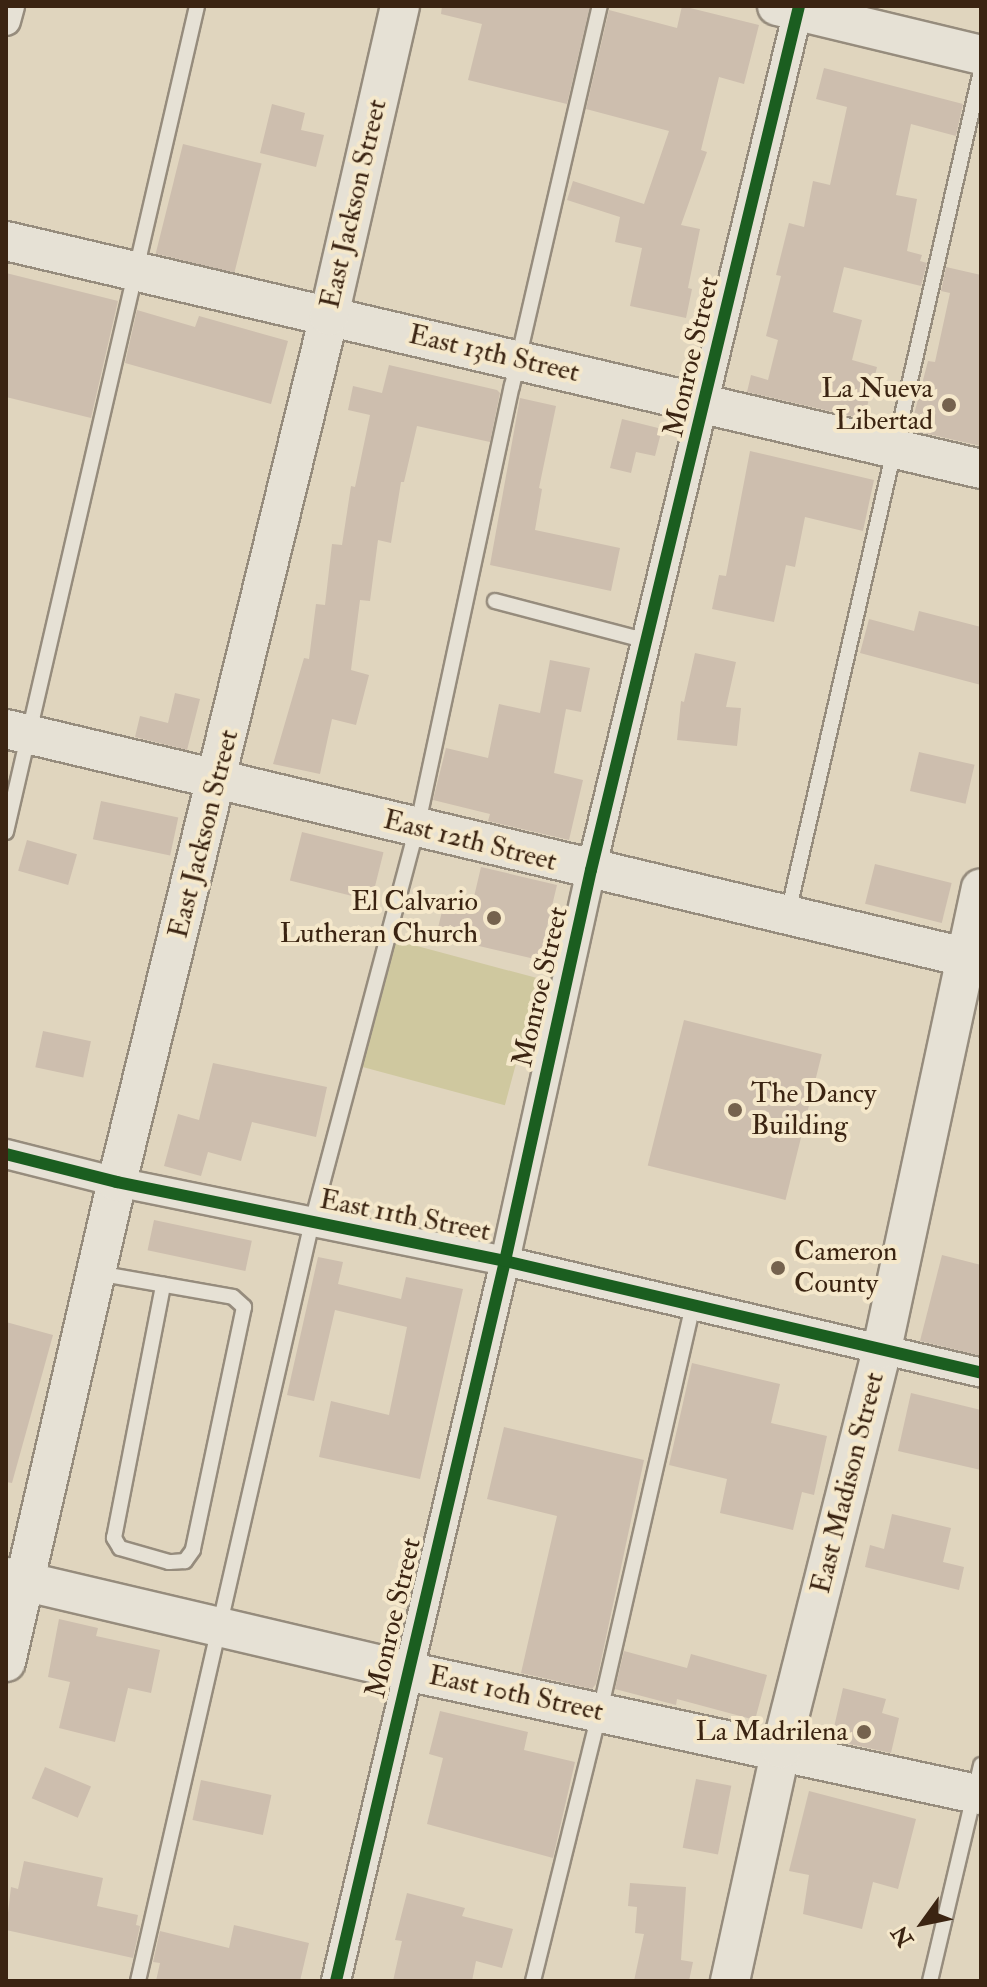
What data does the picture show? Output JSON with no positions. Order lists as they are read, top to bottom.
{
  "streets": {
    "main road": [
      "East Jackson Street",
      "East 13th Street",
      "East 12th Street",
      "East Madison Street",
      "East 10th Street"
    ],
    "street": ["Monroe Street", "East 11th Street"]
  },
  "crossings": [
    ["East Jackson Street", "East 13th Street"],
    ["East Jackson Street", "East 12th Street"],
    ["East Jackson Street", "East 11th Street"],
    ["East Jackson Street", "East 10th Street"],
    ["East 13th Street", "Monroe Street"],
    ["Monroe Street", "East 12th Street"],
    ["Monroe Street", "East 11th Street"],
    ["Monroe Street", "East 10th Street"],
    ["East 12th Street", "East Madison Street"],
    ["East 11th Street", "East Madison Street"],
    ["East Madison Street", "East 10th Street"]
  ],
  "places": [
    "La Nueva Libertad",
    "El Calvario Lutheran Church",
    "The Dancy Building",
    "Cameron County",
    "La Madrilena"
  ],
  "north": "bottom left"
}
